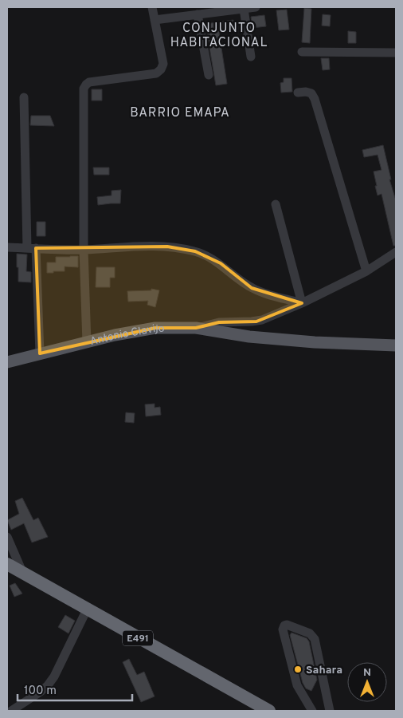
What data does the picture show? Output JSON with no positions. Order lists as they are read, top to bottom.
{
  "streets": {
    "highway": ["E491"],
    "main road": ["Antonio Clavijo"]
  },
  "districts": ["CONJUNTO HABITACIONAL", "BARRIO EMAPA"],
  "places": ["Sahara"],
  "scale_bar": "100 m",
  "north": "top"
}
